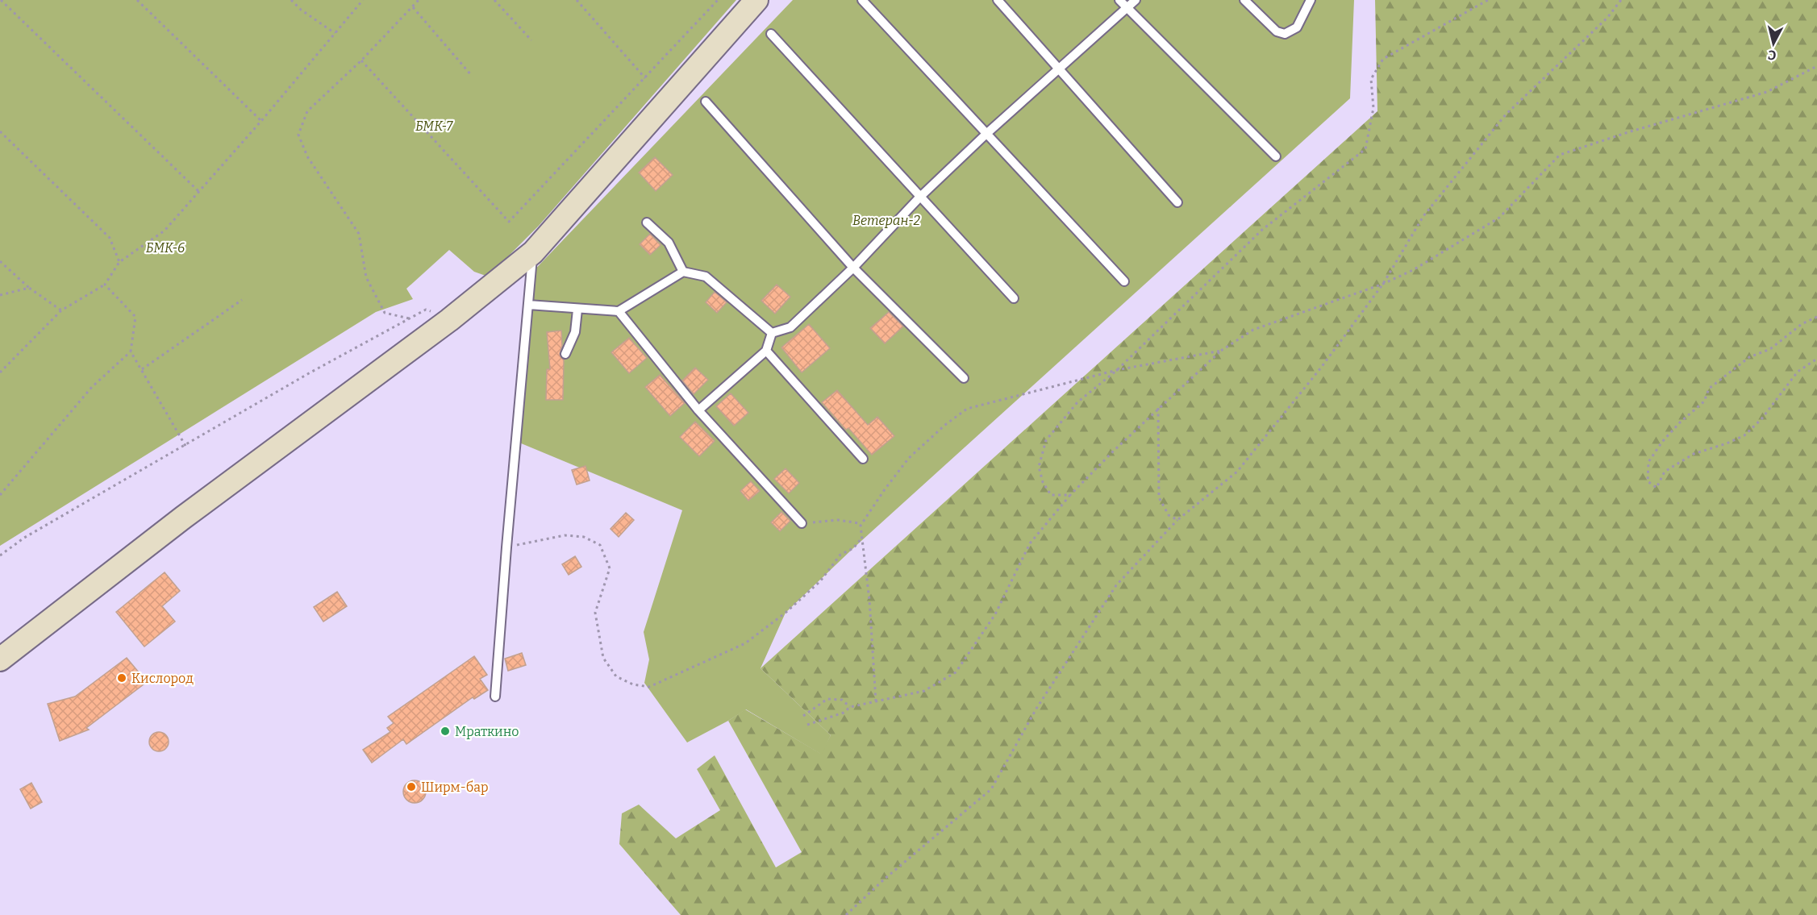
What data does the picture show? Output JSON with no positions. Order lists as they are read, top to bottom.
{
  "parks": ["БМК-7", "Ветеран-2", "БМК-6"],
  "places": ["Кислород", "Мраткино", "Ширм-бар"],
  "north": "bottom"
}
